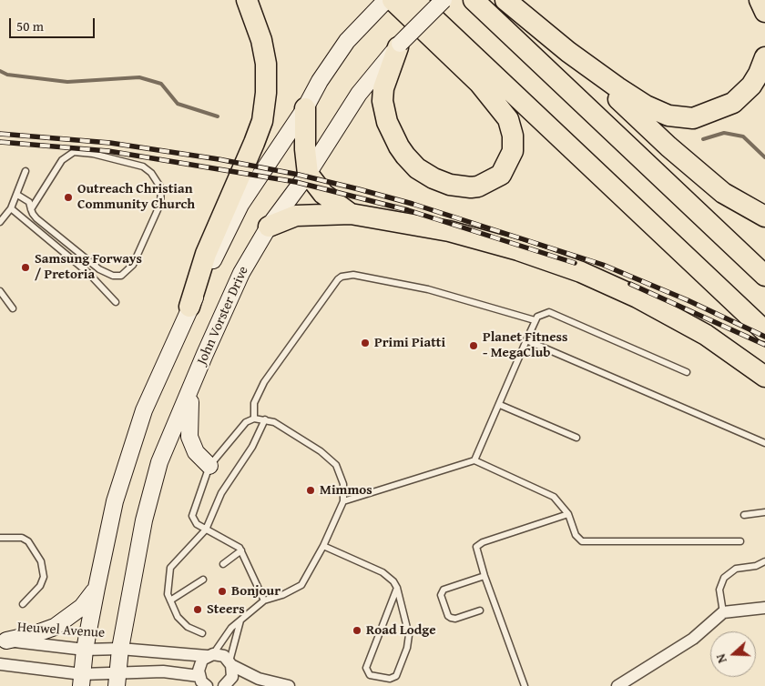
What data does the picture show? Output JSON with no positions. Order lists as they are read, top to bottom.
{
  "streets": {
    "main road": ["John Vorster Drive"],
    "street": ["Heuwel Avenue"]
  },
  "crossings": [
    ["John Vorster Drive", "Heuwel Avenue"]
  ],
  "places": [
    "Outreach Christian Community Church",
    "Samsung Forways / Pretoria",
    "Primi Piatti",
    "Planet Fitness - MegaClub",
    "Mimmos",
    "Bonjour",
    "Steers",
    "Road Lodge"
  ],
  "scale_bar": "50 m",
  "north": "left"
}
